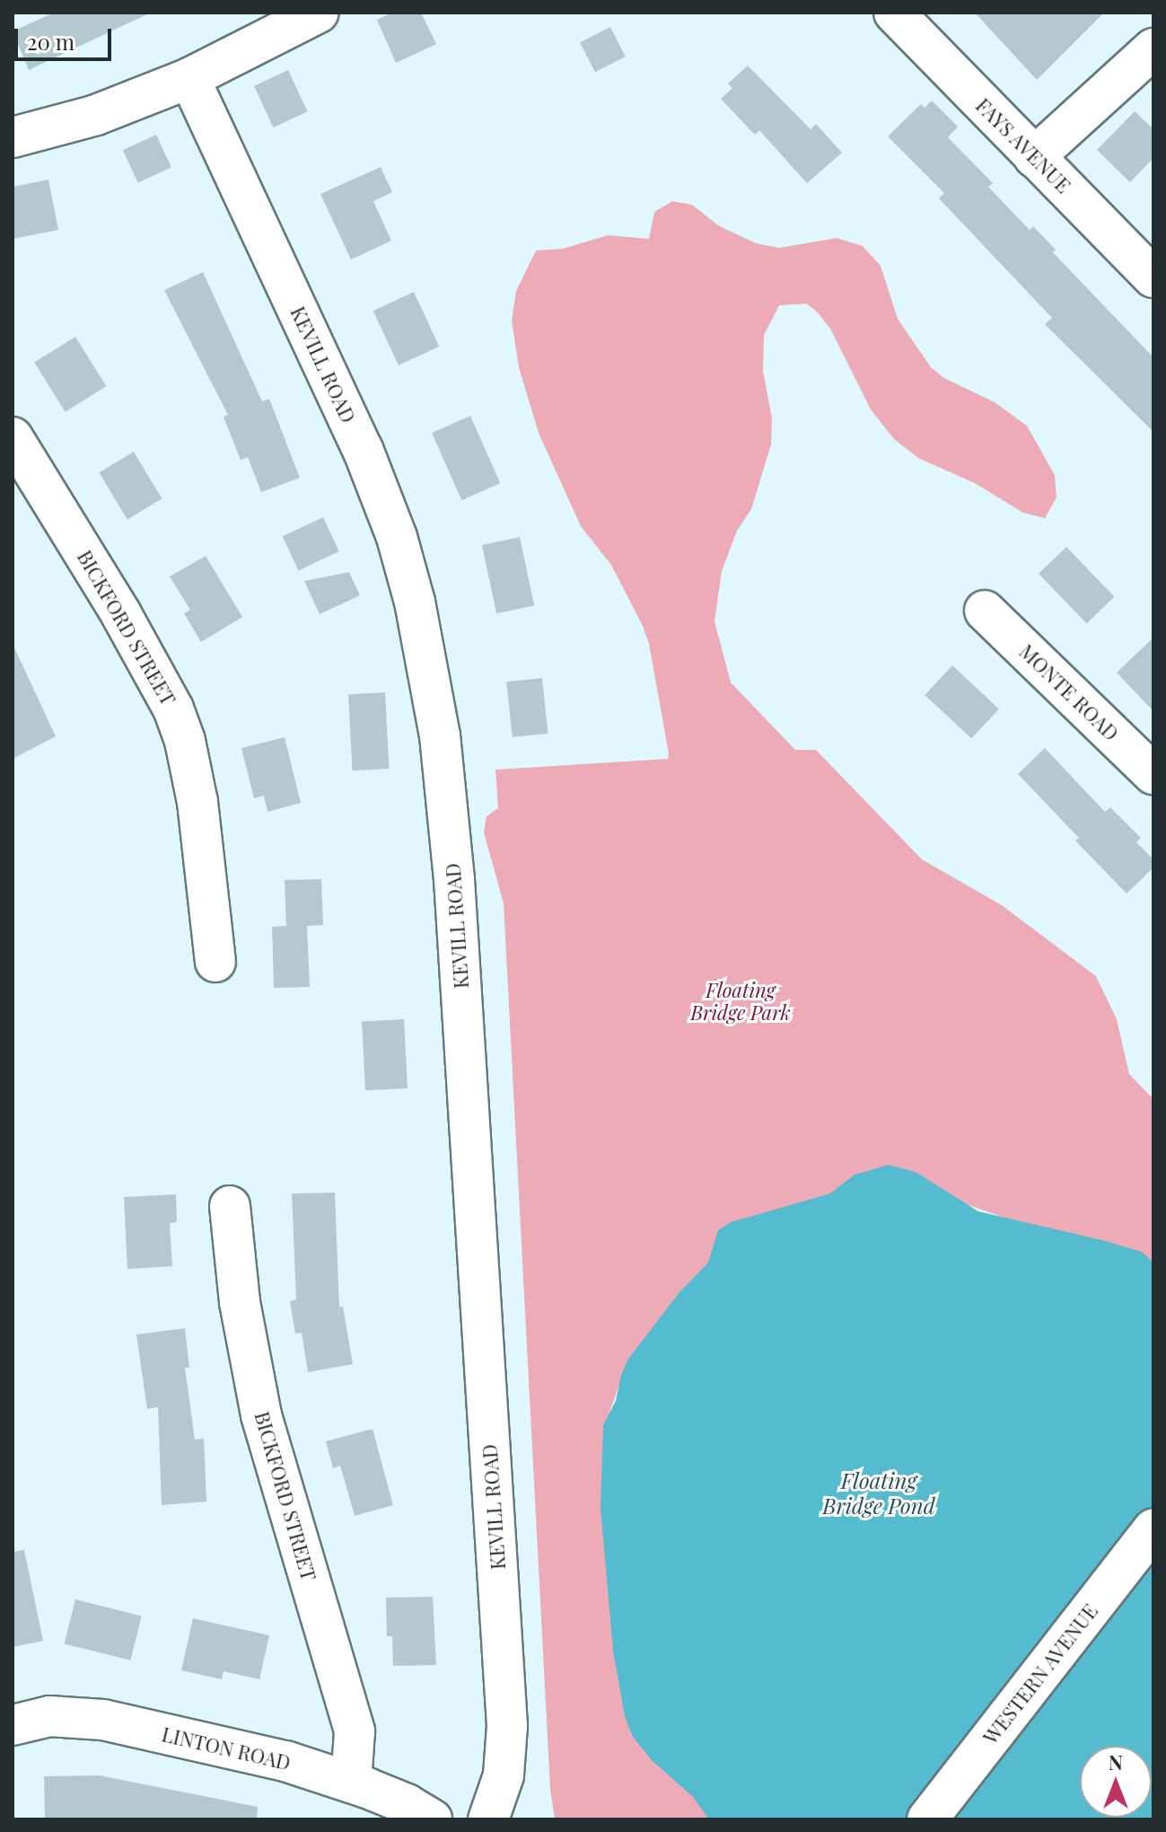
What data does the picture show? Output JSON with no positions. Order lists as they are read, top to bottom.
{
  "streets": {
    "street": [
      "FAYS AVENUE",
      "KEVILL ROAD",
      "BICKFORD STREET",
      "MONTE ROAD",
      "WESTERN AVENUE",
      "LINTON ROAD"
    ]
  },
  "crossings": [
    ["BICKFORD STREET", "LINTON ROAD"]
  ],
  "water": ["Floating Bridge Pond"],
  "parks": ["Floating Bridge Park"],
  "scale_bar": "20 m",
  "north": "top"
}
